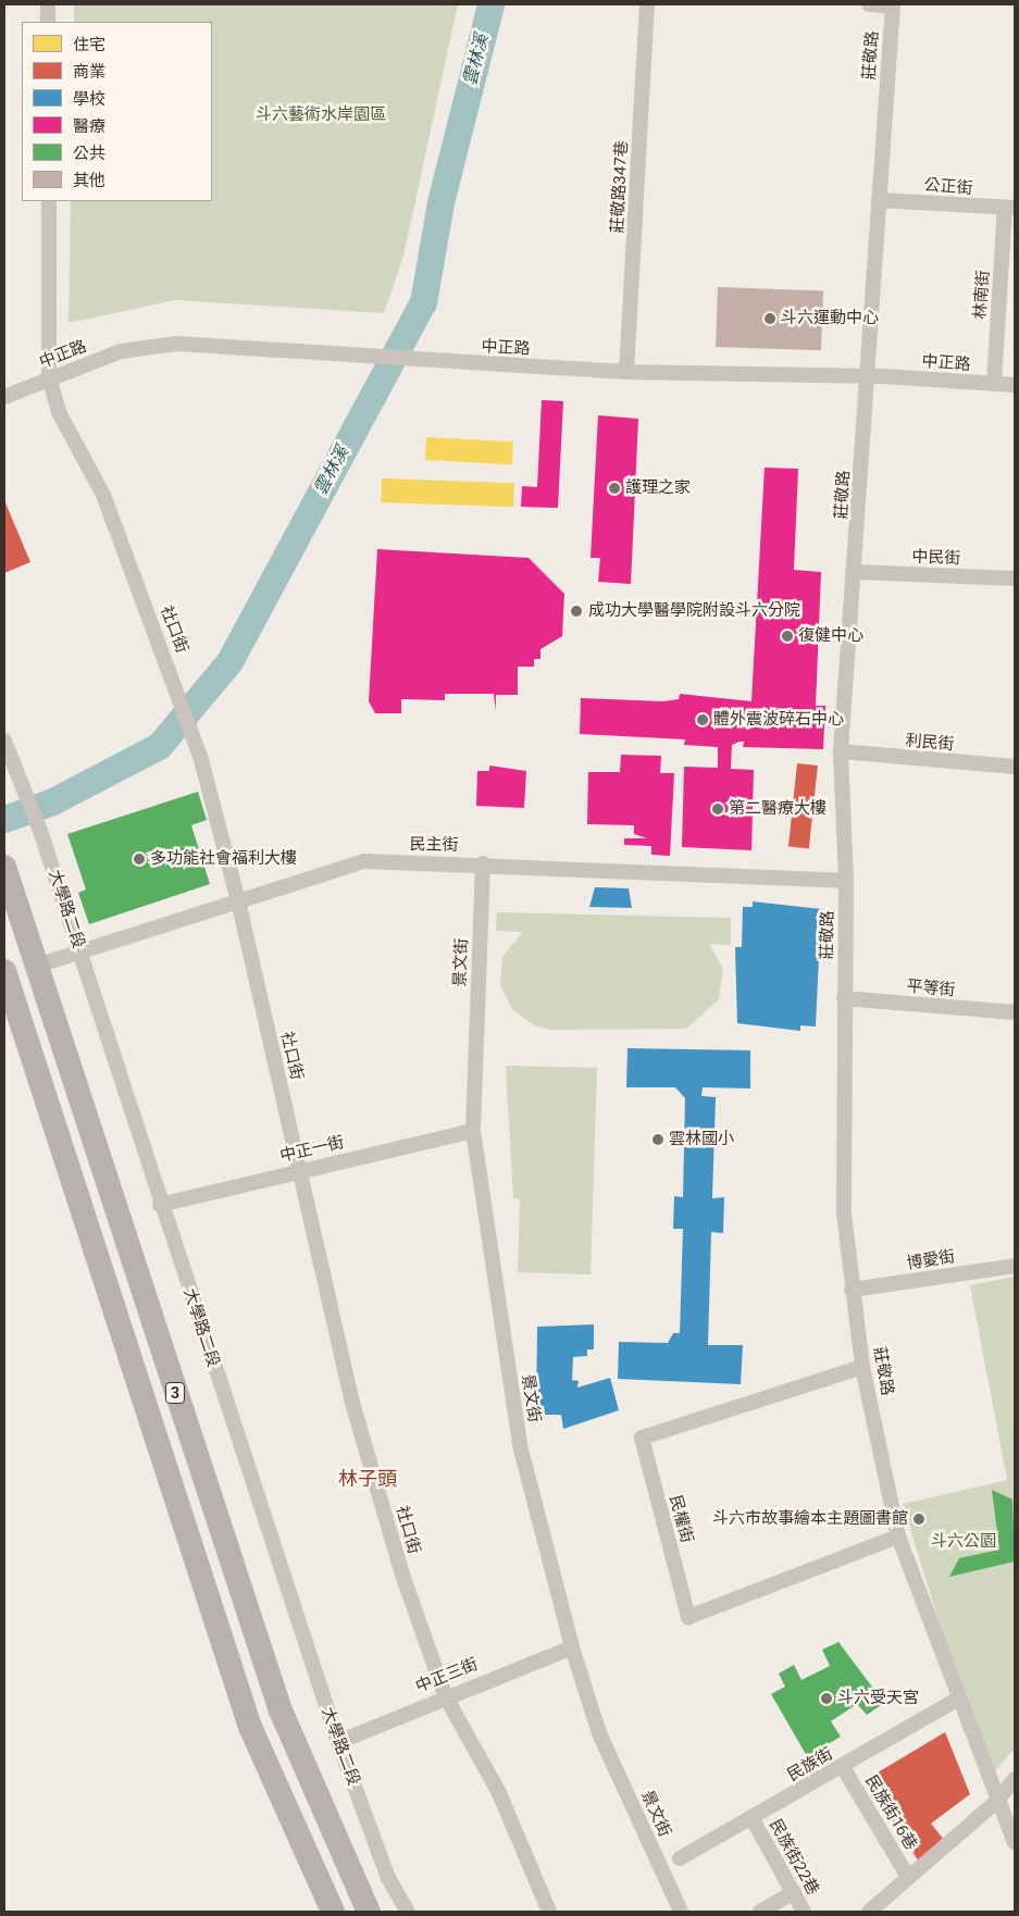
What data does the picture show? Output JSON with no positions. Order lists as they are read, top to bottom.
{
  "streets": {
    "main road": ["3"],
    "street": [
      "莊敬路",
      "莊敬路347巷",
      "公正街",
      "林南街",
      "中正路",
      "中民街",
      "社口街",
      "利民街",
      "民主街",
      "大學路二段",
      "景文街",
      "平等街",
      "中正一街",
      "博愛街",
      "民權街",
      "中正三街",
      "民族街",
      "民族街16巷",
      "民族街22巷"
    ]
  },
  "crossings": [
    ["莊敬路", "公正街"],
    ["莊敬路", "中正路"],
    ["莊敬路", "中民街"],
    ["莊敬路", "利民街"],
    ["莊敬路", "民主街"],
    ["莊敬路", "平等街"],
    ["莊敬路", "博愛街"],
    ["莊敬路", "民權街"],
    ["莊敬路", "民族街"],
    ["莊敬路347巷", "中正路"],
    ["公正街", "林南街"],
    ["林南街", "中正路"],
    ["中正路", "社口街"],
    ["社口街", "民主街"],
    ["社口街", "中正一街"],
    ["社口街", "中正三街"],
    ["民主街", "大學路二段"],
    ["民主街", "景文街"],
    ["民主街", "3"],
    ["大學路二段", "中正一街"],
    ["大學路二段", "中正三街"],
    ["景文街", "中正一街"],
    ["景文街", "中正三街"],
    ["民族街", "民族街16巷"],
    ["民族街", "民族街22巷"]
  ],
  "districts": ["林子頭"],
  "water": ["雲林溪"],
  "parks": ["斗六藝術水岸園區", "斗六公園"],
  "places": [
    "斗六運動中心",
    "護理之家",
    "成功大學醫學院附設斗六分院",
    "復健中心",
    "體外震波碎石中心",
    "第二醫療大樓",
    "多功能社會福利大樓",
    "雲林國小",
    "斗六市故事繪本主題圖書館",
    "斗六受天宮"
  ],
  "legend": [
    "住宅",
    "商業",
    "學校",
    "醫療",
    "公共",
    "其他"
  ]
}
